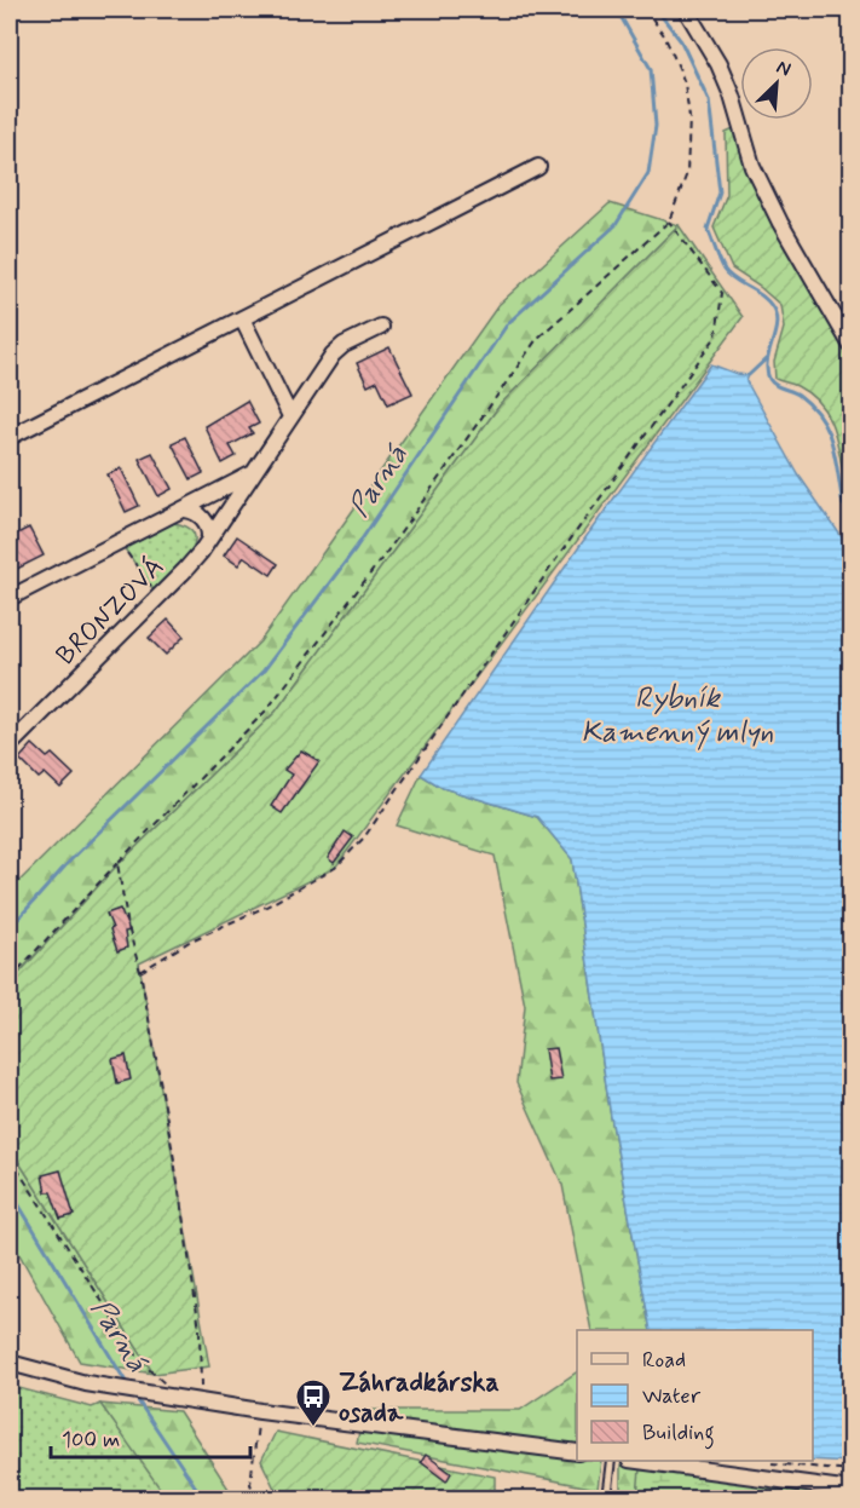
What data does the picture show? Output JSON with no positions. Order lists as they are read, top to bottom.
{
  "streets": {
    "street": ["BRONZOVÁ"]
  },
  "water": ["Parná", "Rybník Kamenný mlyn"],
  "places": {
    "bus stop": ["Záhradkárska osada"]
  },
  "legend": ["Road", "Water", "Building"],
  "scale_bar": "100 m",
  "north": "top right"
}
